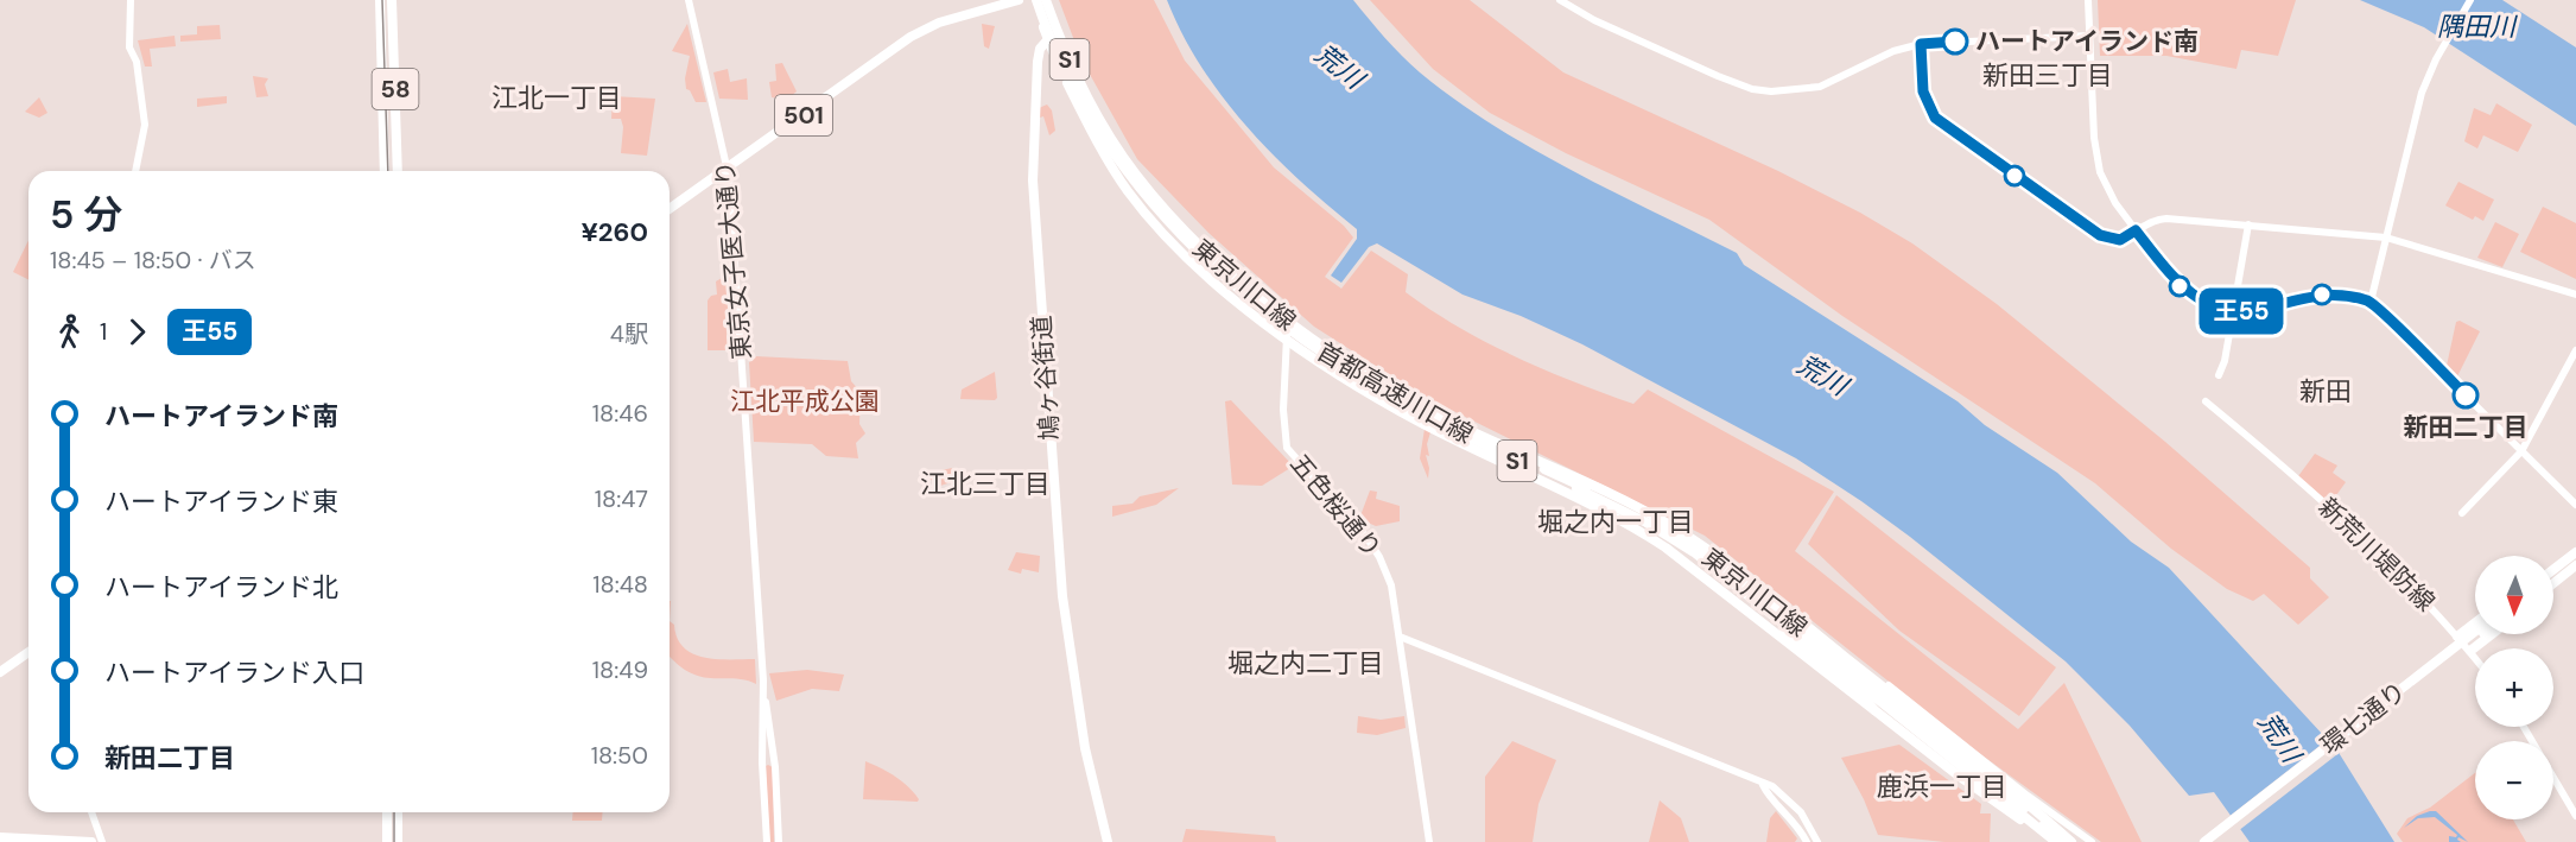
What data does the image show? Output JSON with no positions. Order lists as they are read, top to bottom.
{
  "streets": {
    "highway": ["S1", "首都高速川口線"],
    "main road": [
      "58",
      "501",
      "東京川口線",
      "鳩ヶ谷街道",
      "環七通り"
    ],
    "street": ["東京女子医大通り", "五色桜通り", "新荒川堤防線"]
  },
  "crossings": [
    ["S1", "東京川口線"],
    ["S1", "首都高速川口線"],
    ["501", "東京女子医大通り"],
    ["東京川口線", "鳩ヶ谷街道"],
    ["東京川口線", "首都高速川口線"],
    ["東京川口線", "五色桜通り"]
  ],
  "districts": [
    "新田三丁目",
    "江北一丁目",
    "新田",
    "江北三丁目",
    "堀之内一丁目",
    "堀之内二丁目",
    "鹿浜一丁目"
  ],
  "water": ["隅田川", "荒川"],
  "parks": ["江北平成公園"],
  "places": ["ハートアイランド南", "新田二丁目"],
  "lines": ["bus line 王55"],
  "north": "bottom",
  "page": {
    "on_map": "王55",
    "heading": ["5 分", "18:45 – 18:50 · バス", "¥260"],
    "legs": ["1", "王55", "4駅"],
    "list": [
      {
        "name": "ハートアイランド南",
        "value": "18:46"
      },
      {
        "name": "ハートアイランド東",
        "value": "18:47"
      },
      {
        "name": "ハートアイランド北",
        "value": "18:48"
      },
      {
        "name": "ハートアイランド入口",
        "value": "18:49"
      },
      {
        "name": "新田二丁目",
        "value": "18:50"
      }
    ],
    "map_buttons": ["+", "−"]
  }
}
